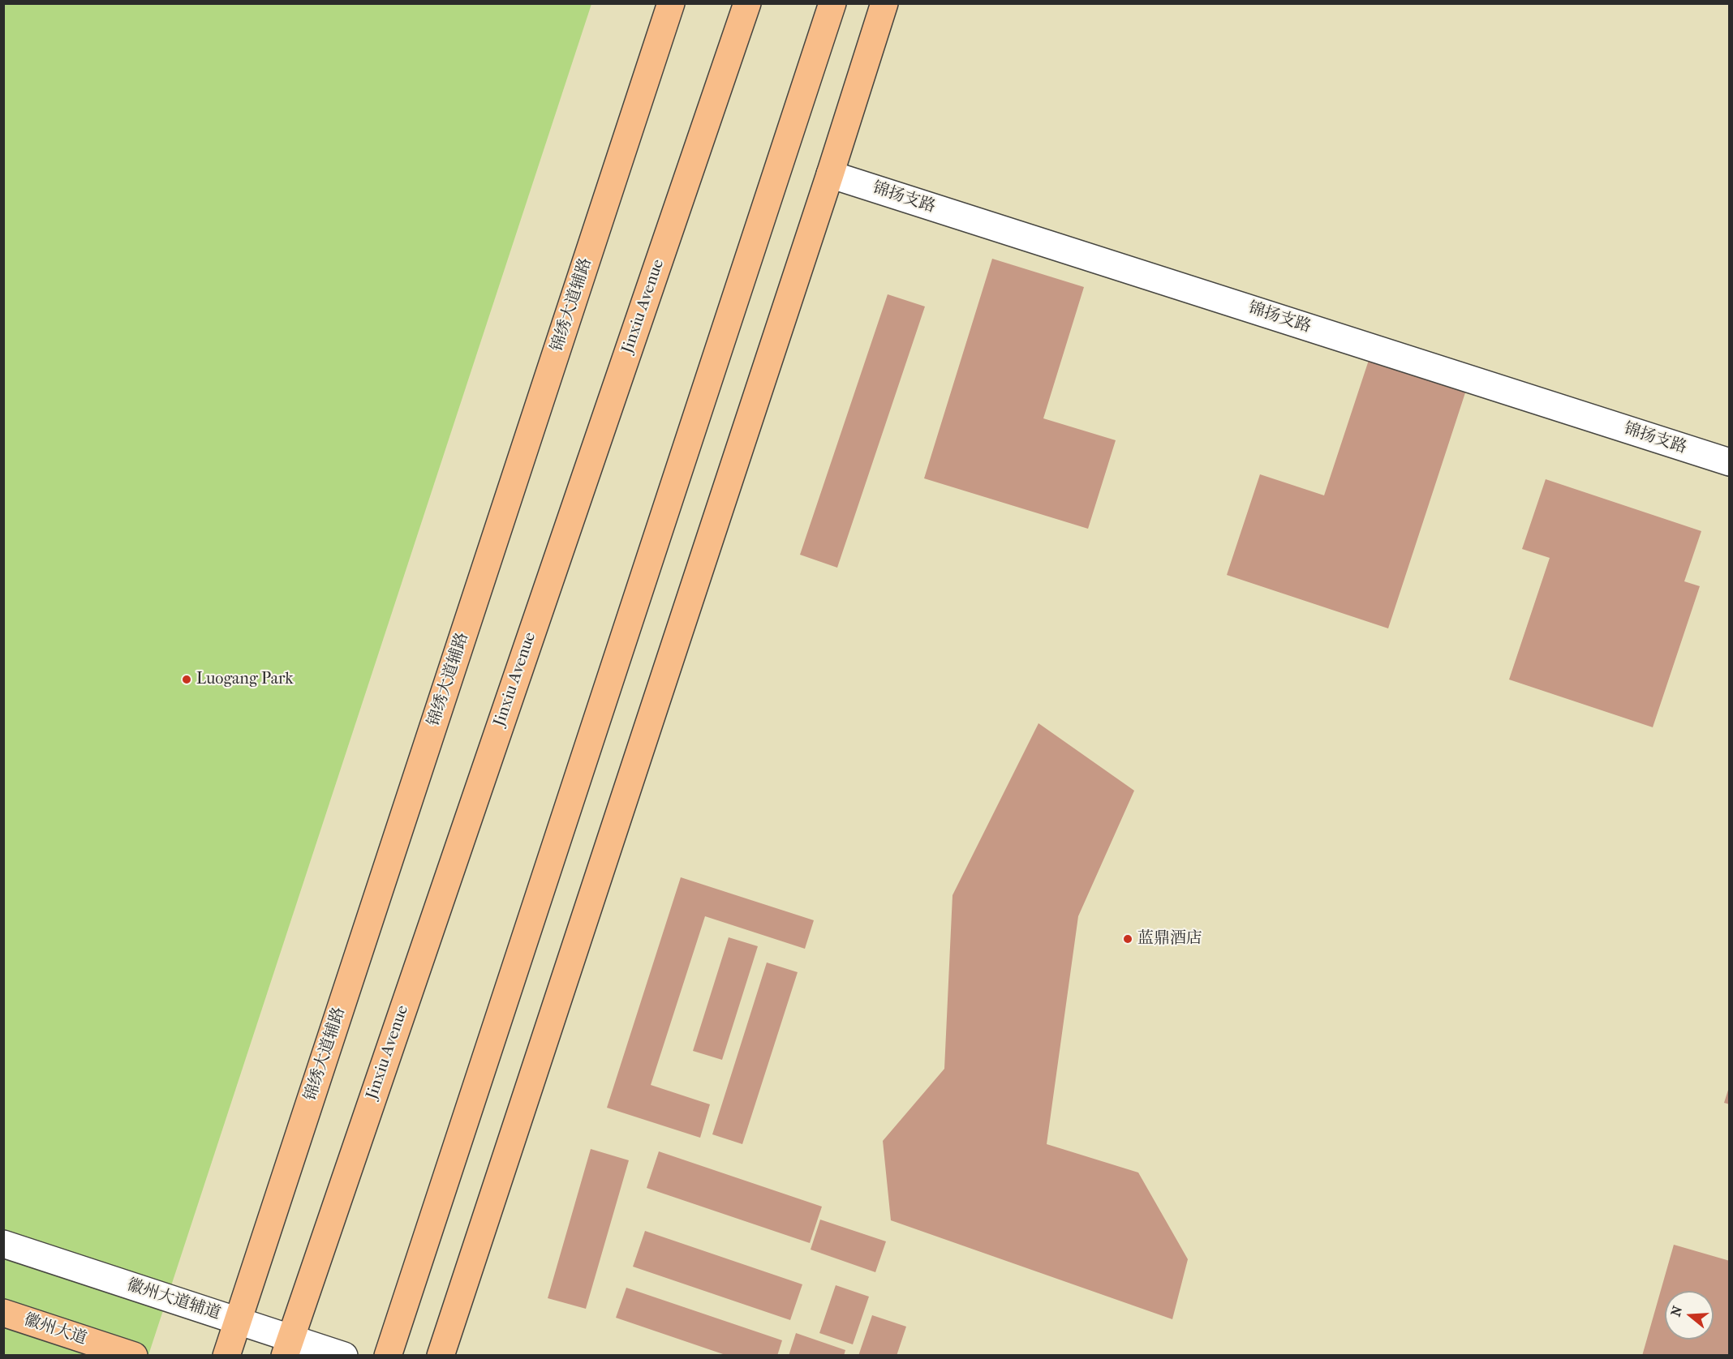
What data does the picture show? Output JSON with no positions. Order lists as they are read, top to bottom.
{
  "streets": {
    "main road": ["锦绣大道辅路", "Jinxiu Avenue", "徽州大道"],
    "street": ["锦扬支路", "徽州大道辅道"]
  },
  "crossings": [
    ["锦绣大道辅路", "徽州大道辅道"],
    ["Jinxiu Avenue", "徽州大道辅道"]
  ],
  "places": ["Luogang Park", "蓝鼎酒店"],
  "north": "left"
}
